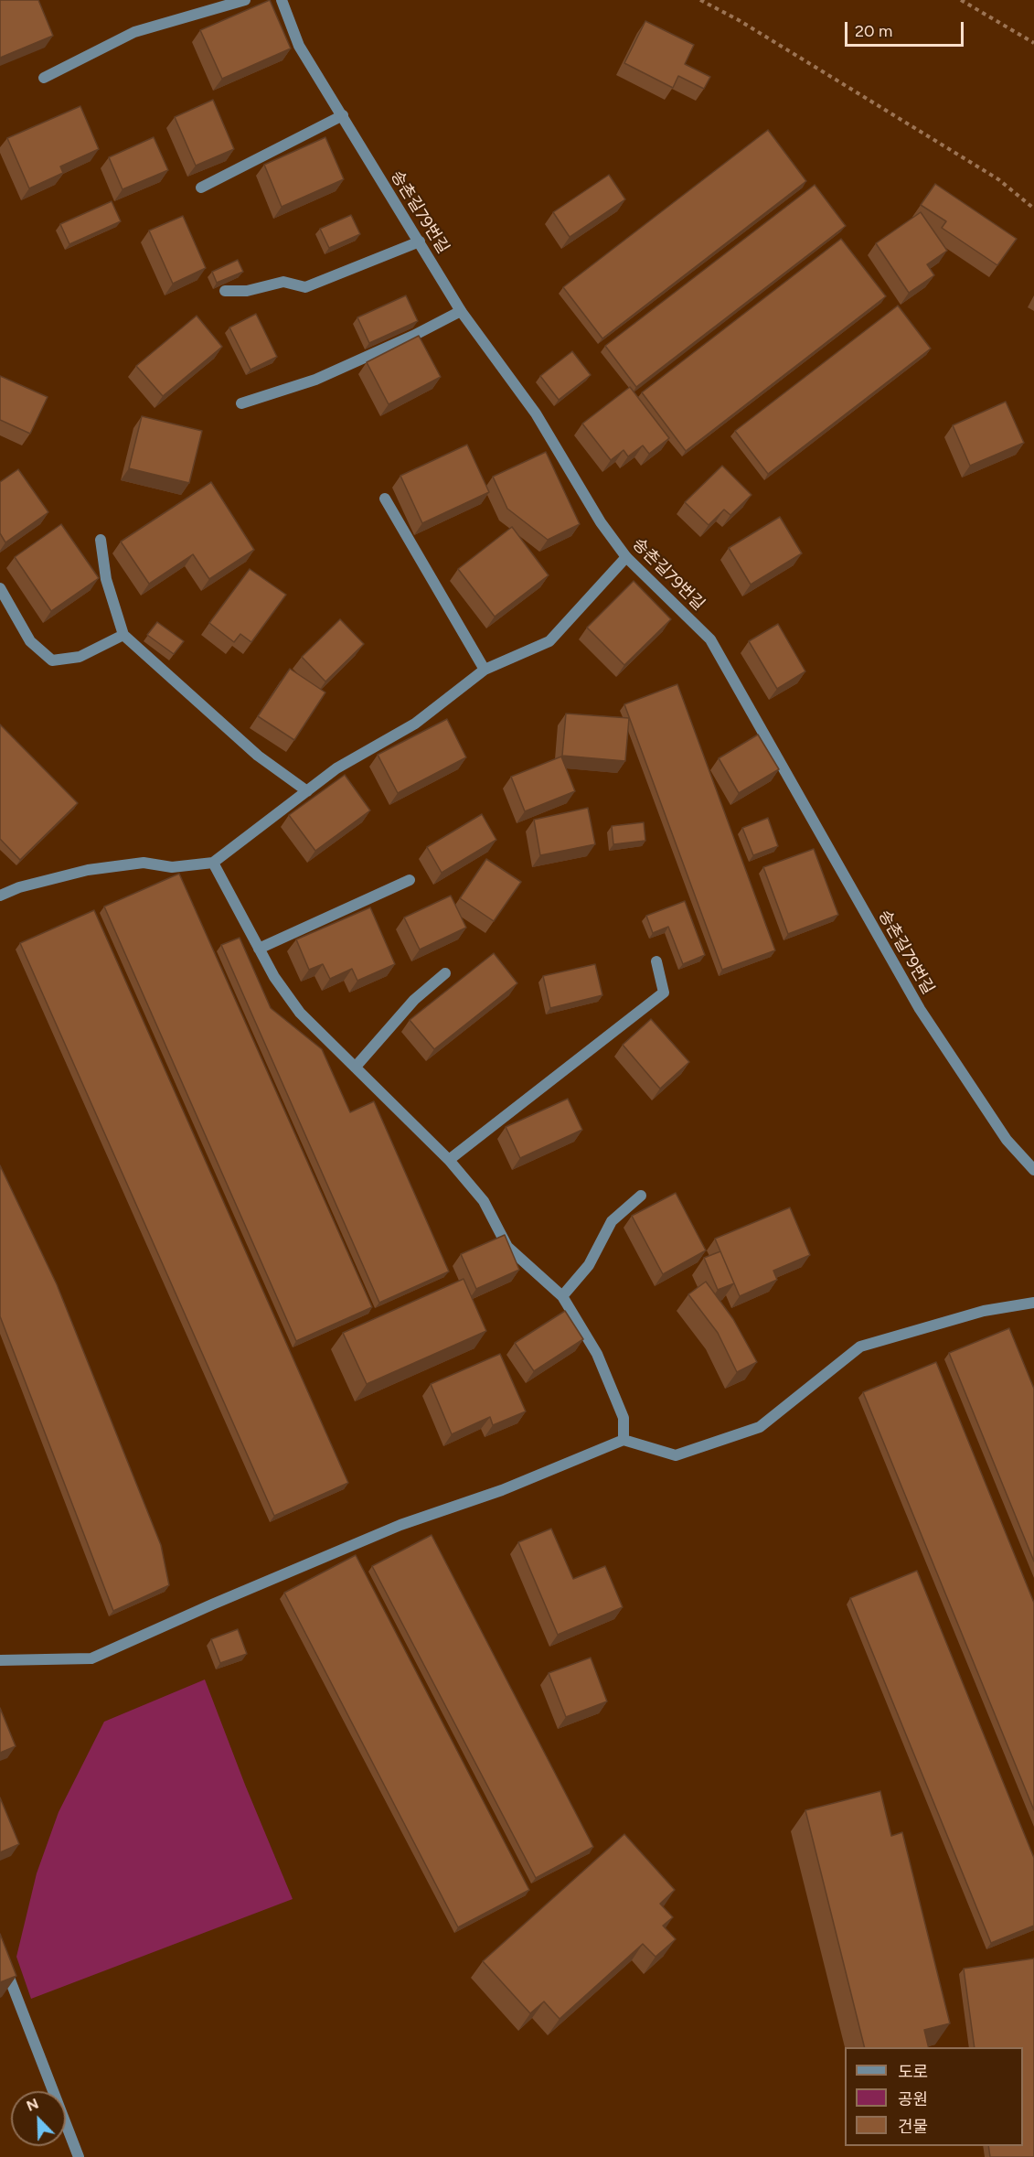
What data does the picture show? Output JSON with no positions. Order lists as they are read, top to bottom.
{
  "streets": {
    "street": ["송촌길79번길"]
  },
  "legend": ["도로", "공원", "건물"],
  "scale_bar": "20 m",
  "north": "top left"
}
